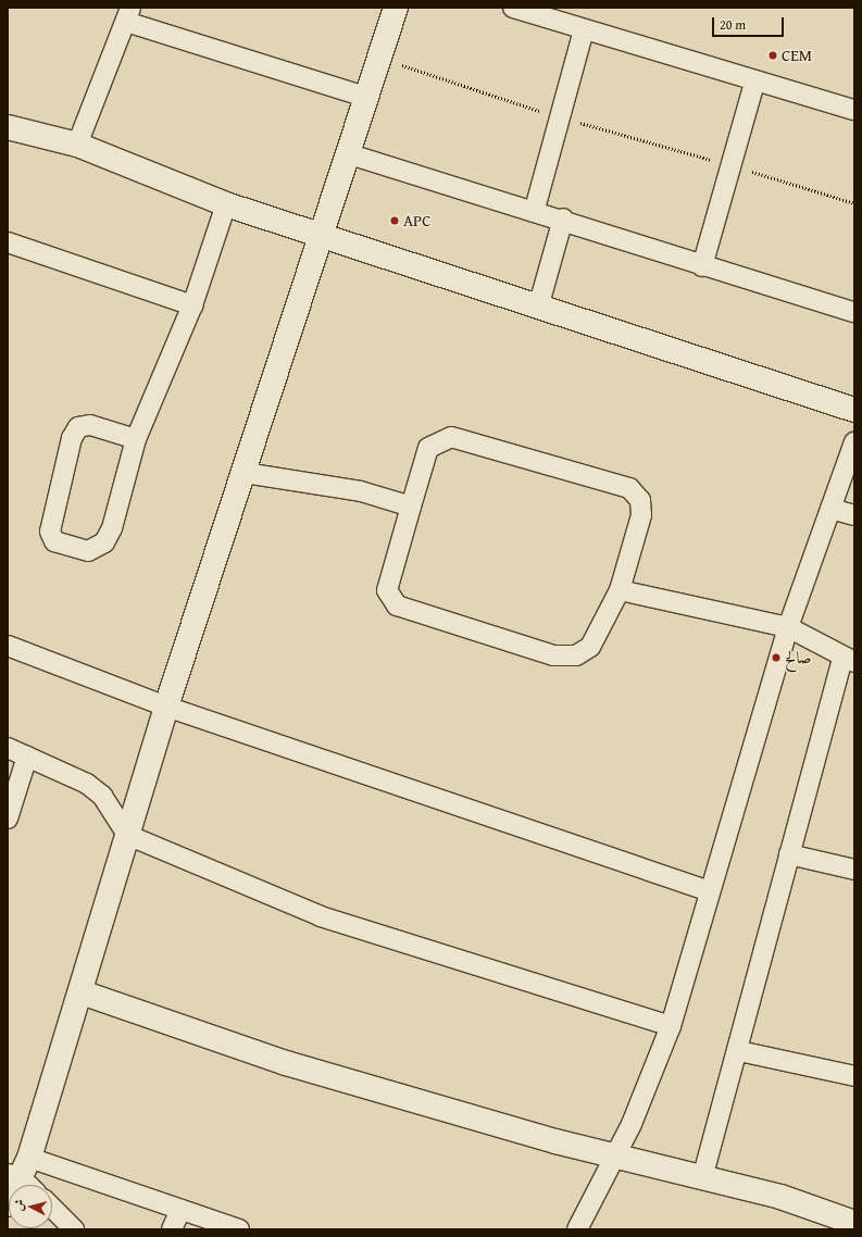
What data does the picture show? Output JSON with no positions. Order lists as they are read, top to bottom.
{
  "places": ["CEM", "APC", "صالح"],
  "scale_bar": "20 m",
  "north": "left"
}
